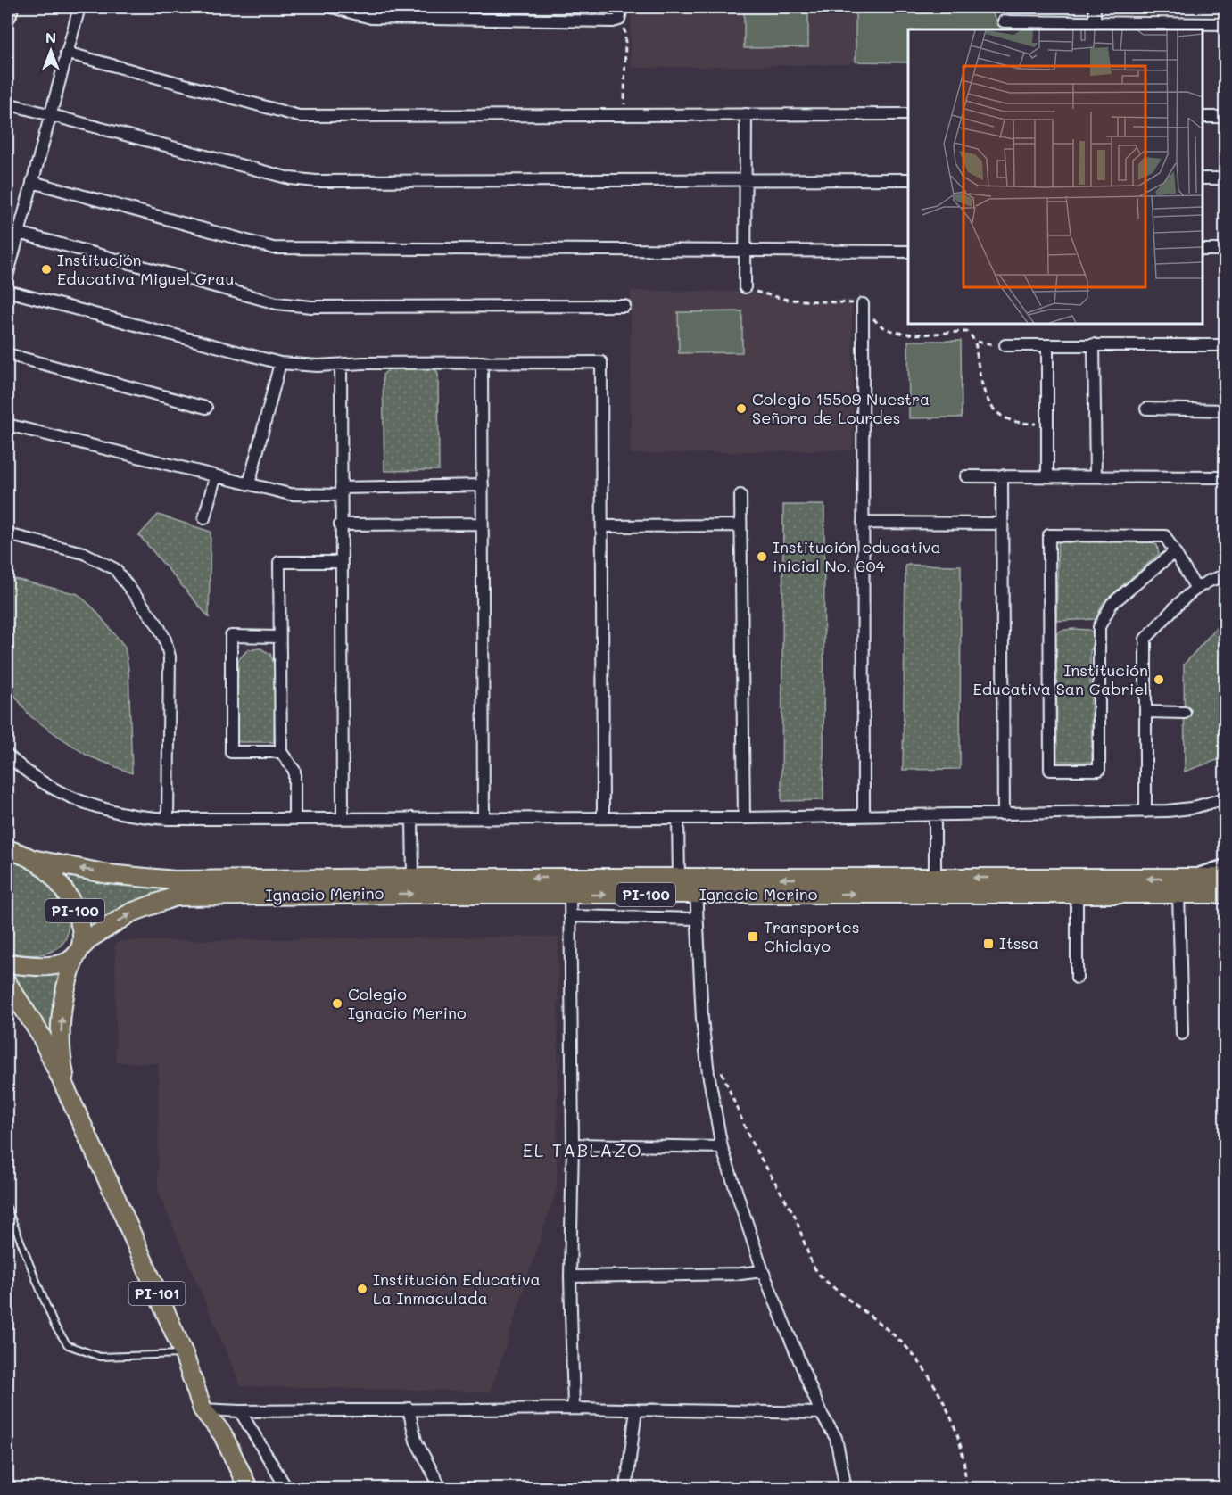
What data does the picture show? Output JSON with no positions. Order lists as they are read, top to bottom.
{
  "streets": {
    "main road": ["Ignacio Merino", "PI-100", "PI-101"]
  },
  "crossings": [
    ["Ignacio Merino", "PI-100"],
    ["Ignacio Merino", "PI-101"],
    ["PI-100", "PI-101"]
  ],
  "districts": ["EL TABLAZO"],
  "places": {
    "other": [
      "Institución Educativa Miguel Grau",
      "Colegio 15509 Nuestra Señora de Lourdes",
      "Institución educativa inicial No. 604",
      "Institución Educativa San Gabriel",
      "Colegio Ignacio Merino",
      "Institución Educativa La Inmaculada"
    ],
    "transit": ["Transportes Chiclayo", "Itssa"]
  },
  "north": "top"
}
